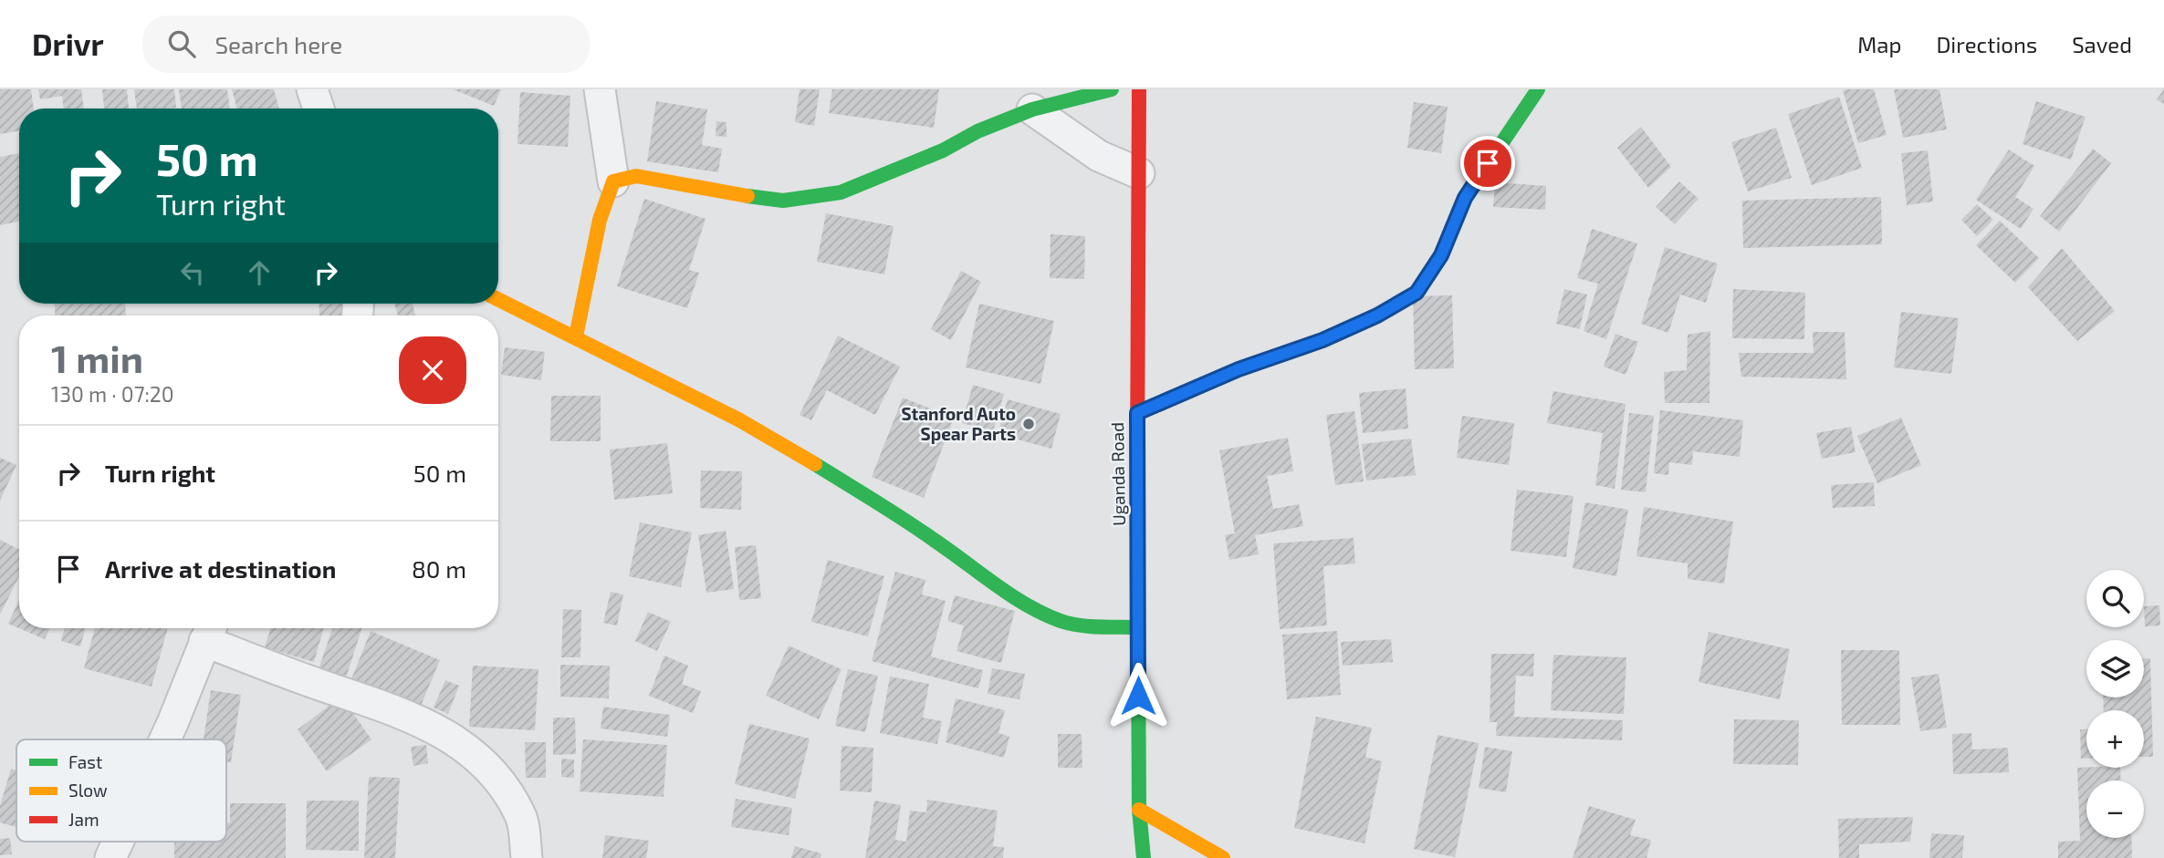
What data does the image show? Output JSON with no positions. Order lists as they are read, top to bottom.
{
  "streets": {
    "street": ["Uganda Road"]
  },
  "places": ["Stanford Auto Spear Parts"],
  "legend": ["Fast", "Slow", "Jam"],
  "page": {
    "header": "Drivr",
    "search": "Search here",
    "nav": ["Map", "Directions", "Saved"],
    "turn": ["50 m", "Turn right"],
    "heading": ["1 min", "130 m · 07:20"],
    "list": [
      {
        "name": "Turn right",
        "value": "50 m"
      },
      {
        "name": "Arrive at destination",
        "value": "80 m"
      }
    ],
    "map_buttons": ["+", "−"]
  }
}
